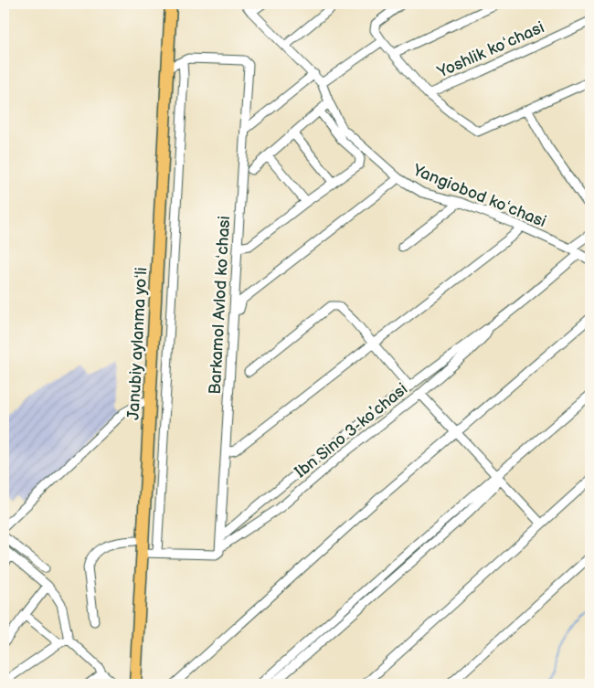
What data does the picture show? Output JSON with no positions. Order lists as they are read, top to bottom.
{
  "streets": {
    "highway": ["Janubiy aylanma yoʻli"],
    "street": [
      "Yoshlik koʻchasi",
      "Yangiobod koʻchasi",
      "Barkamol Avlod koʻchasi",
      "Ibn Sino 3-koʼchasi"
    ]
  },
  "crossings": [
    ["Yangiobod koʻchasi", "Ibn Sino 3-koʼchasi"],
    ["Barkamol Avlod koʻchasi", "Janubiy aylanma yoʻli"],
    ["Barkamol Avlod koʻchasi", "Ibn Sino 3-koʼchasi"]
  ]
}
